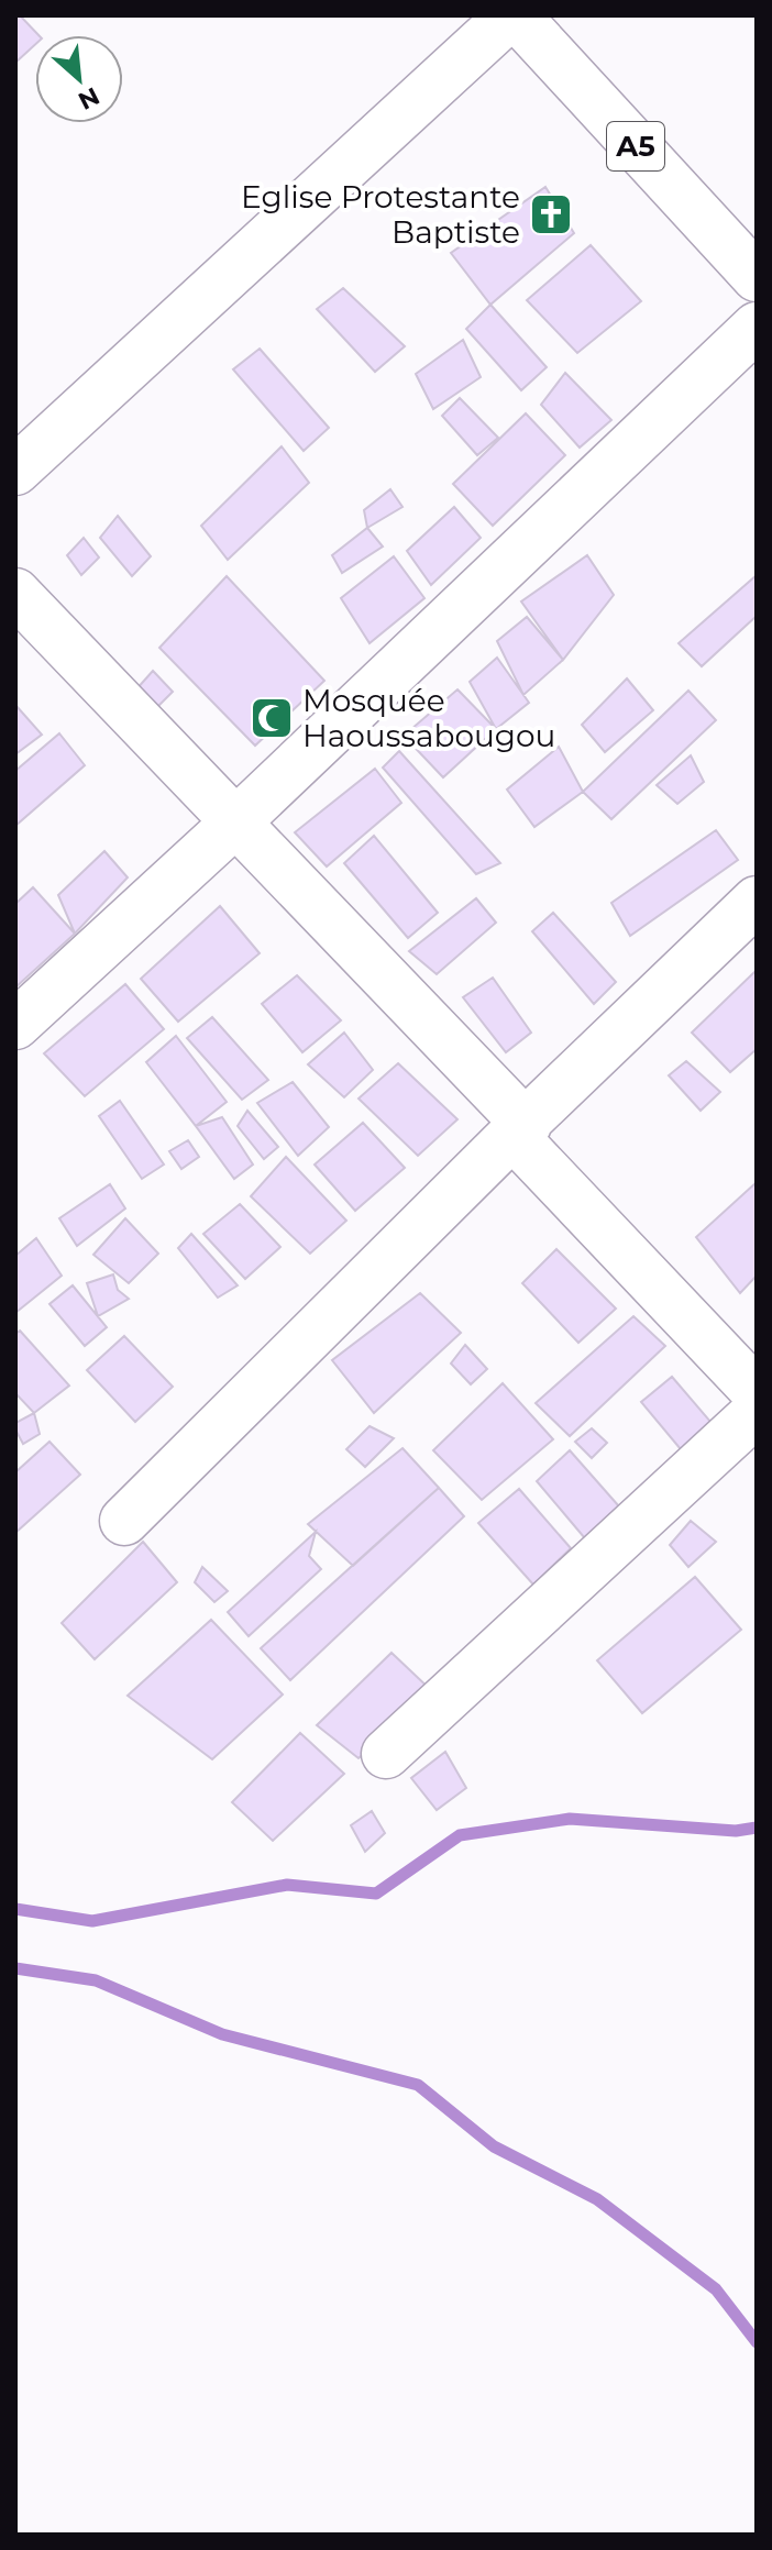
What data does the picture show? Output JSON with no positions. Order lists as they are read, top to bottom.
{
  "streets": {
    "street": ["A5"]
  },
  "places": {
    "church": ["Eglise Protestante Baptiste"],
    "mosque": ["Mosquée Haoussabougou"]
  },
  "north": "bottom right"
}
